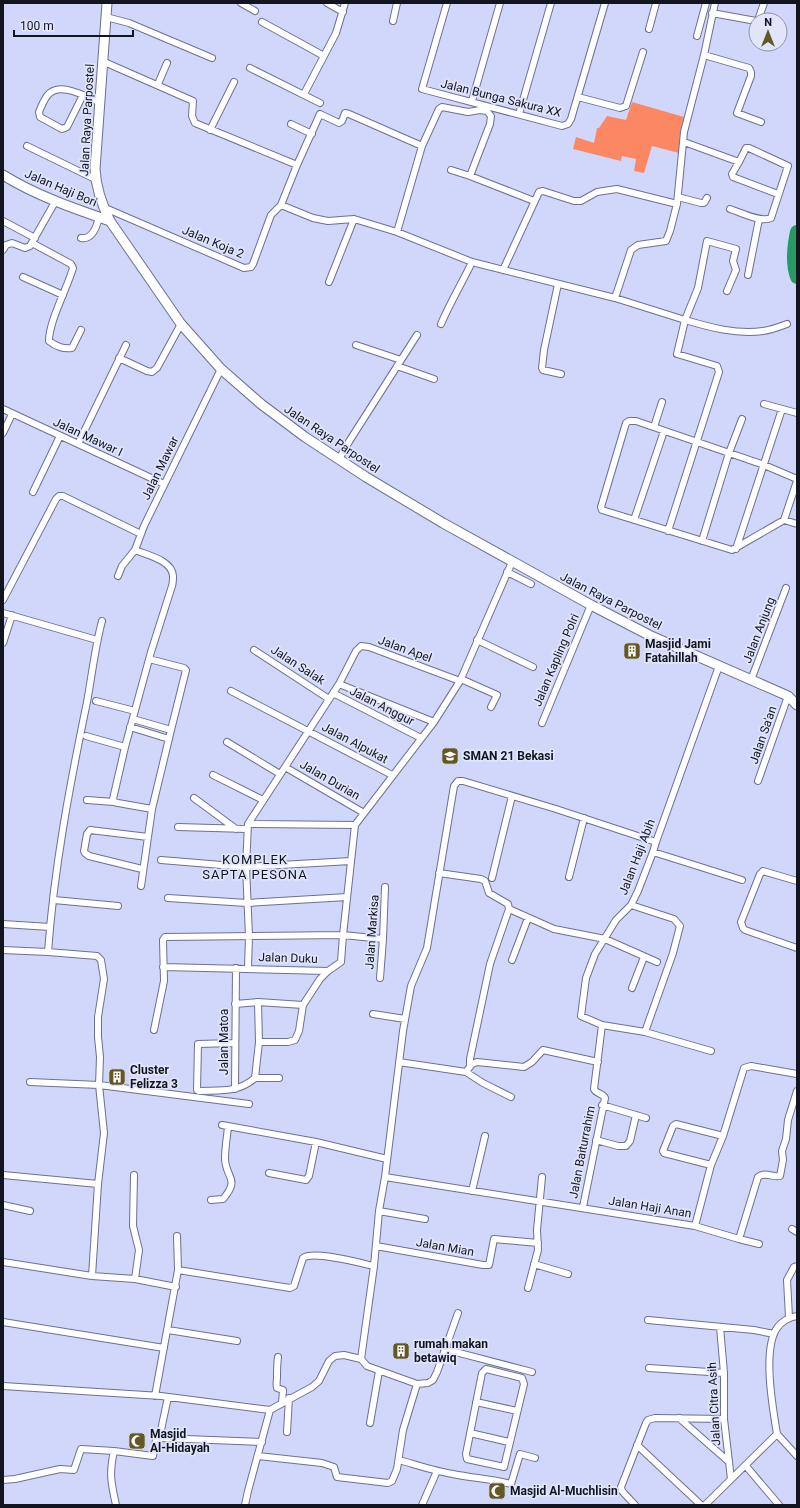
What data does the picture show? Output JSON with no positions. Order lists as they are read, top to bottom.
{
  "streets": {
    "main road": ["Jalan Raya Parpostel", "Jalan Haji Bori"],
    "street": [
      "Jalan Bunga Sakura XX",
      "Jalan Koja 2",
      "Jalan Mawar I",
      "Jalan Mawar",
      "Jalan Anjung",
      "Jalan Apel",
      "Jalan Kapling Polri",
      "Jalan Salak",
      "Jalan Anggur",
      "Jalan Sa'an",
      "Jalan Alpukat",
      "Jalan Durian",
      "Jalan Haji Abih",
      "Jalan Markisa",
      "Jalan Duku",
      "Jalan Matoa",
      "Jalan Baiturrahim",
      "Jalan Haji Anan",
      "Jalan Mian",
      "Jalan Citra Asih"
    ]
  },
  "crossings": [
    ["Jalan Raya Parpostel", "Jalan Haji Bori"],
    ["Jalan Raya Parpostel", "Jalan Koja 2"],
    ["Jalan Raya Parpostel", "Jalan Mawar"],
    ["Jalan Raya Parpostel", "Jalan Anjung"],
    ["Jalan Raya Parpostel", "Jalan Kapling Polri"],
    ["Jalan Raya Parpostel", "Jalan Sa'an"],
    ["Jalan Raya Parpostel", "Jalan Haji Abih"],
    ["Jalan Mawar I", "Jalan Mawar"],
    ["Jalan Salak", "Jalan Anggur"],
    ["Jalan Duku", "Jalan Matoa"],
    ["Jalan Baiturrahim", "Jalan Haji Anan"]
  ],
  "districts": ["KOMPLEK SAPTA PESONA"],
  "places": {
    "building": ["Masjid Jami Fatahillah", "Cluster Felizza 3", "rumah makan betawiq"],
    "school or university": ["SMAN 21 Bekasi"],
    "mosque": ["Masjid Al-Hidayah", "Masjid Al-Muchlisin"]
  },
  "scale_bar": "100 m",
  "north": "top"
}
